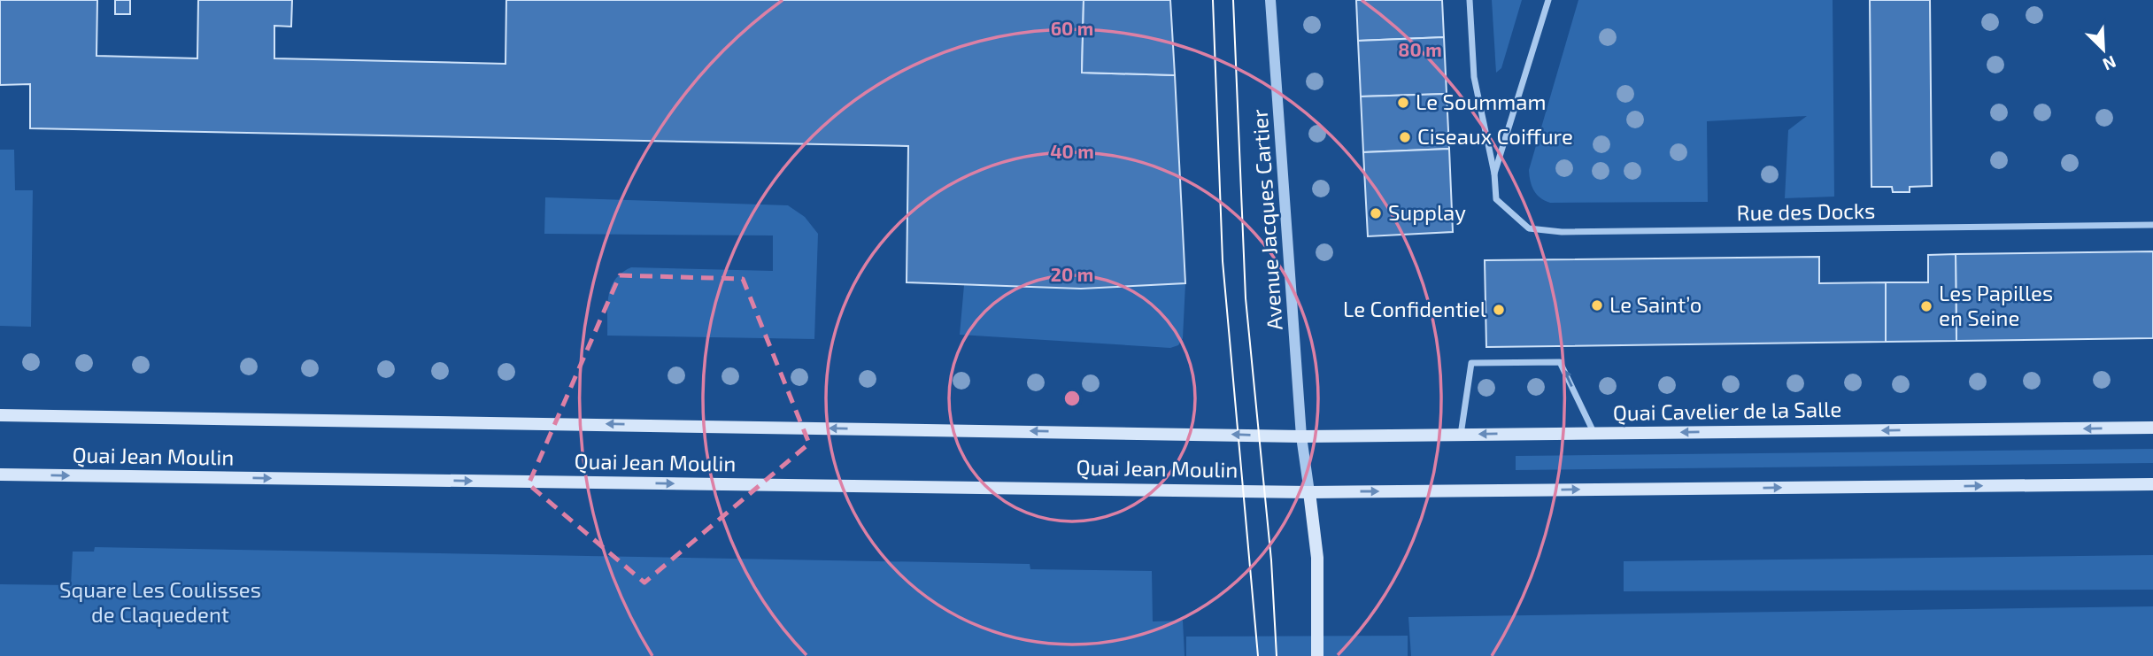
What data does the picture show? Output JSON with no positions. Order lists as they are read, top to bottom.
{
  "streets": {
    "main road": ["Quai Cavelier de la Salle", "Quai Jean Moulin"],
    "street": ["Rue des Docks", "Avenue Jacques Cartier"]
  },
  "crossings": [
    ["Avenue Jacques Cartier", "Quai Cavelier de la Salle"],
    ["Avenue Jacques Cartier", "Quai Jean Moulin"],
    ["Quai Cavelier de la Salle", "Quai Jean Moulin"]
  ],
  "parks": ["Square Les Coulisses de Claquedent"],
  "places": [
    "Le Soummam",
    "Ciseaux Coiffure",
    "Supplay",
    "Le Saint’o",
    "Les Papilles en Seine",
    "Le Confidentiel"
  ],
  "north": "bottom right",
  "rings": [
    "60 m",
    "80 m",
    "40 m",
    "20 m"
  ]
}
